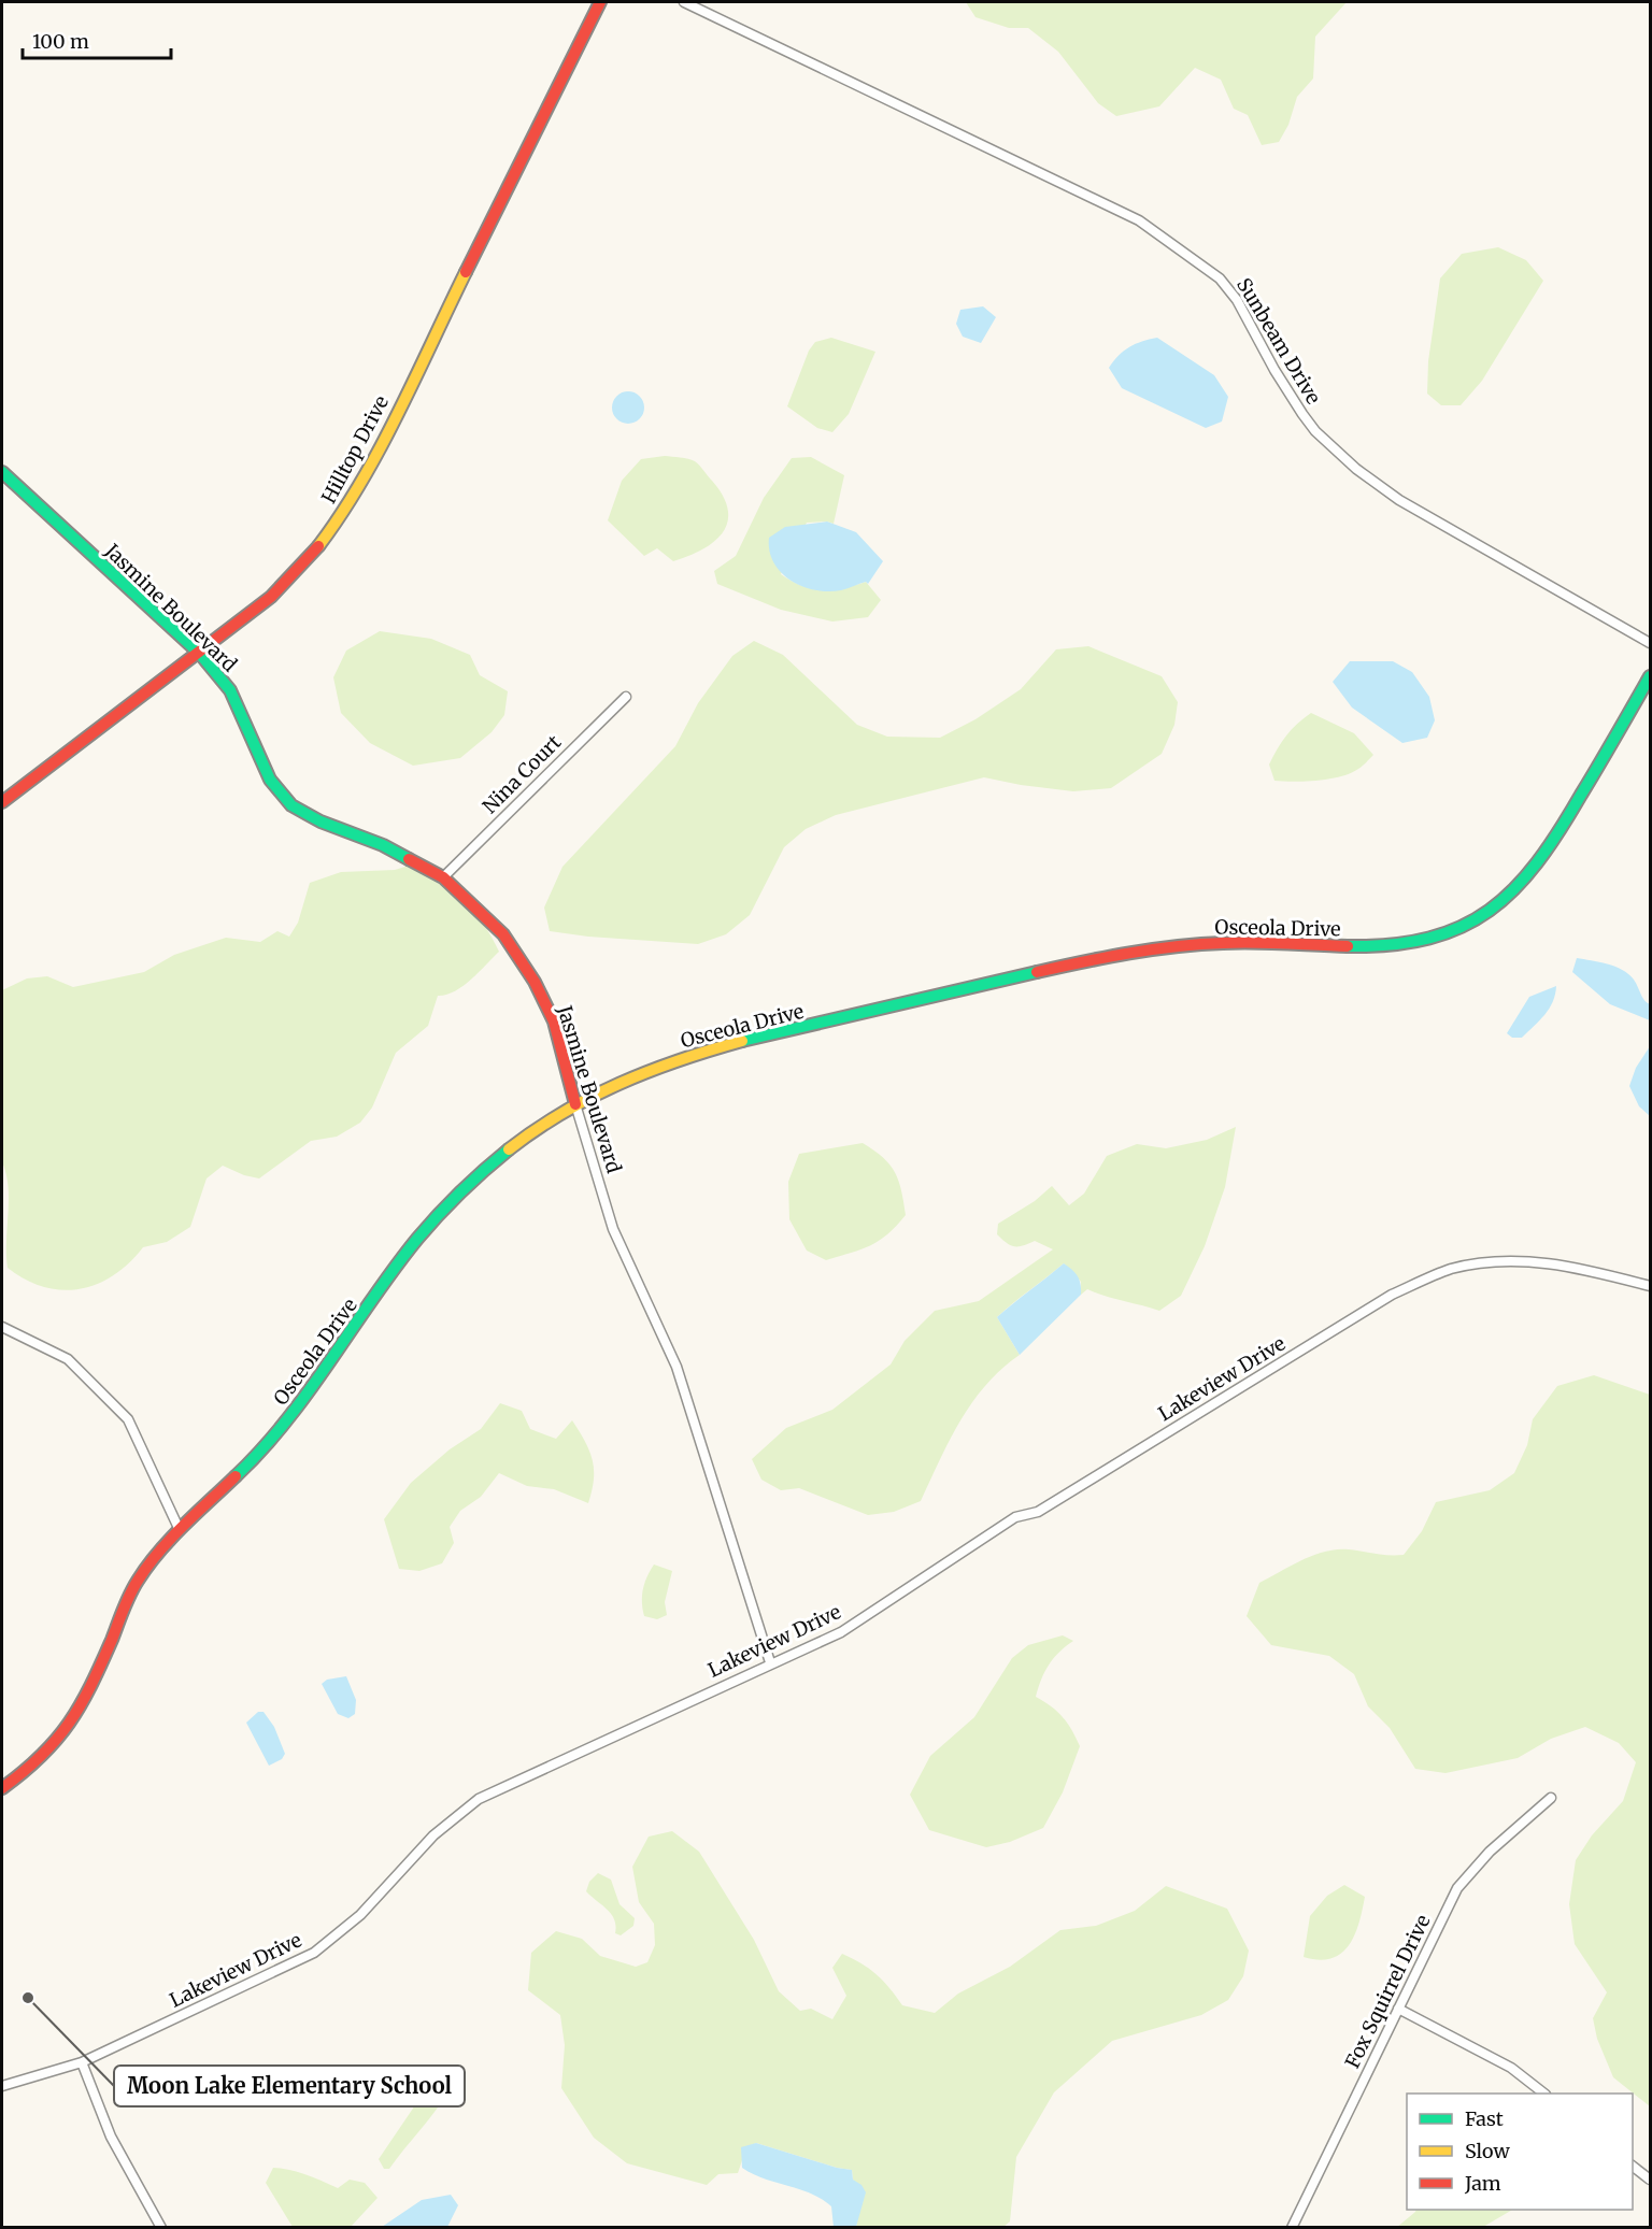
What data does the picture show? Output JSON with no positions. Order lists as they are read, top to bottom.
{
  "streets": {
    "street": [
      "Sunbeam Drive",
      "Hilltop Drive",
      "Jasmine Boulevard",
      "Nina Court",
      "Osceola Drive",
      "Lakeview Drive",
      "Fox Squirrel Drive"
    ]
  },
  "crossings": [
    ["Hilltop Drive", "Jasmine Boulevard"],
    ["Jasmine Boulevard", "Nina Court"],
    ["Jasmine Boulevard", "Osceola Drive"],
    ["Jasmine Boulevard", "Lakeview Drive"]
  ],
  "places": ["Moon Lake Elementary School"],
  "legend": ["Fast", "Slow", "Jam"],
  "scale_bar": "100 m"
}
